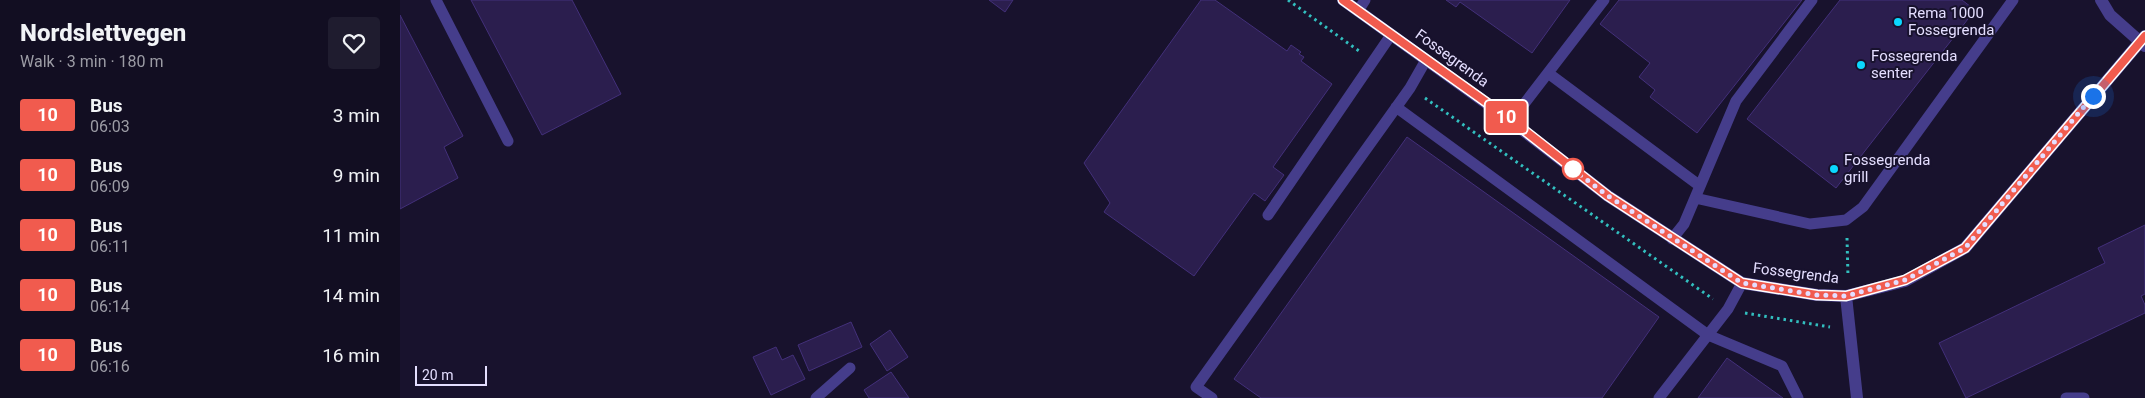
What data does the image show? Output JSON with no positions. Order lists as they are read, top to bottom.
{
  "streets": {
    "street": ["Fossegrenda"]
  },
  "places": ["Rema 1000 Fossegrenda", "Fossegrenda senter", "Fossegrenda grill"],
  "lines": ["bus line 10"],
  "scale_bar": "20 m",
  "page": {
    "heading": ["Nordslettvegen", "Walk · 3 min · 180 m"],
    "on_map": "10",
    "list": [
      {
        "mark": "10",
        "name": "Bus",
        "note": "06:03",
        "value": "3 min"
      },
      {
        "mark": "10",
        "name": "Bus",
        "note": "06:09",
        "value": "9 min"
      },
      {
        "mark": "10",
        "name": "Bus",
        "note": "06:11",
        "value": "11 min"
      },
      {
        "mark": "10",
        "name": "Bus",
        "note": "06:14",
        "value": "14 min"
      },
      {
        "mark": "10",
        "name": "Bus",
        "note": "06:16",
        "value": "16 min"
      }
    ],
    "scale": "20 m"
  }
}
